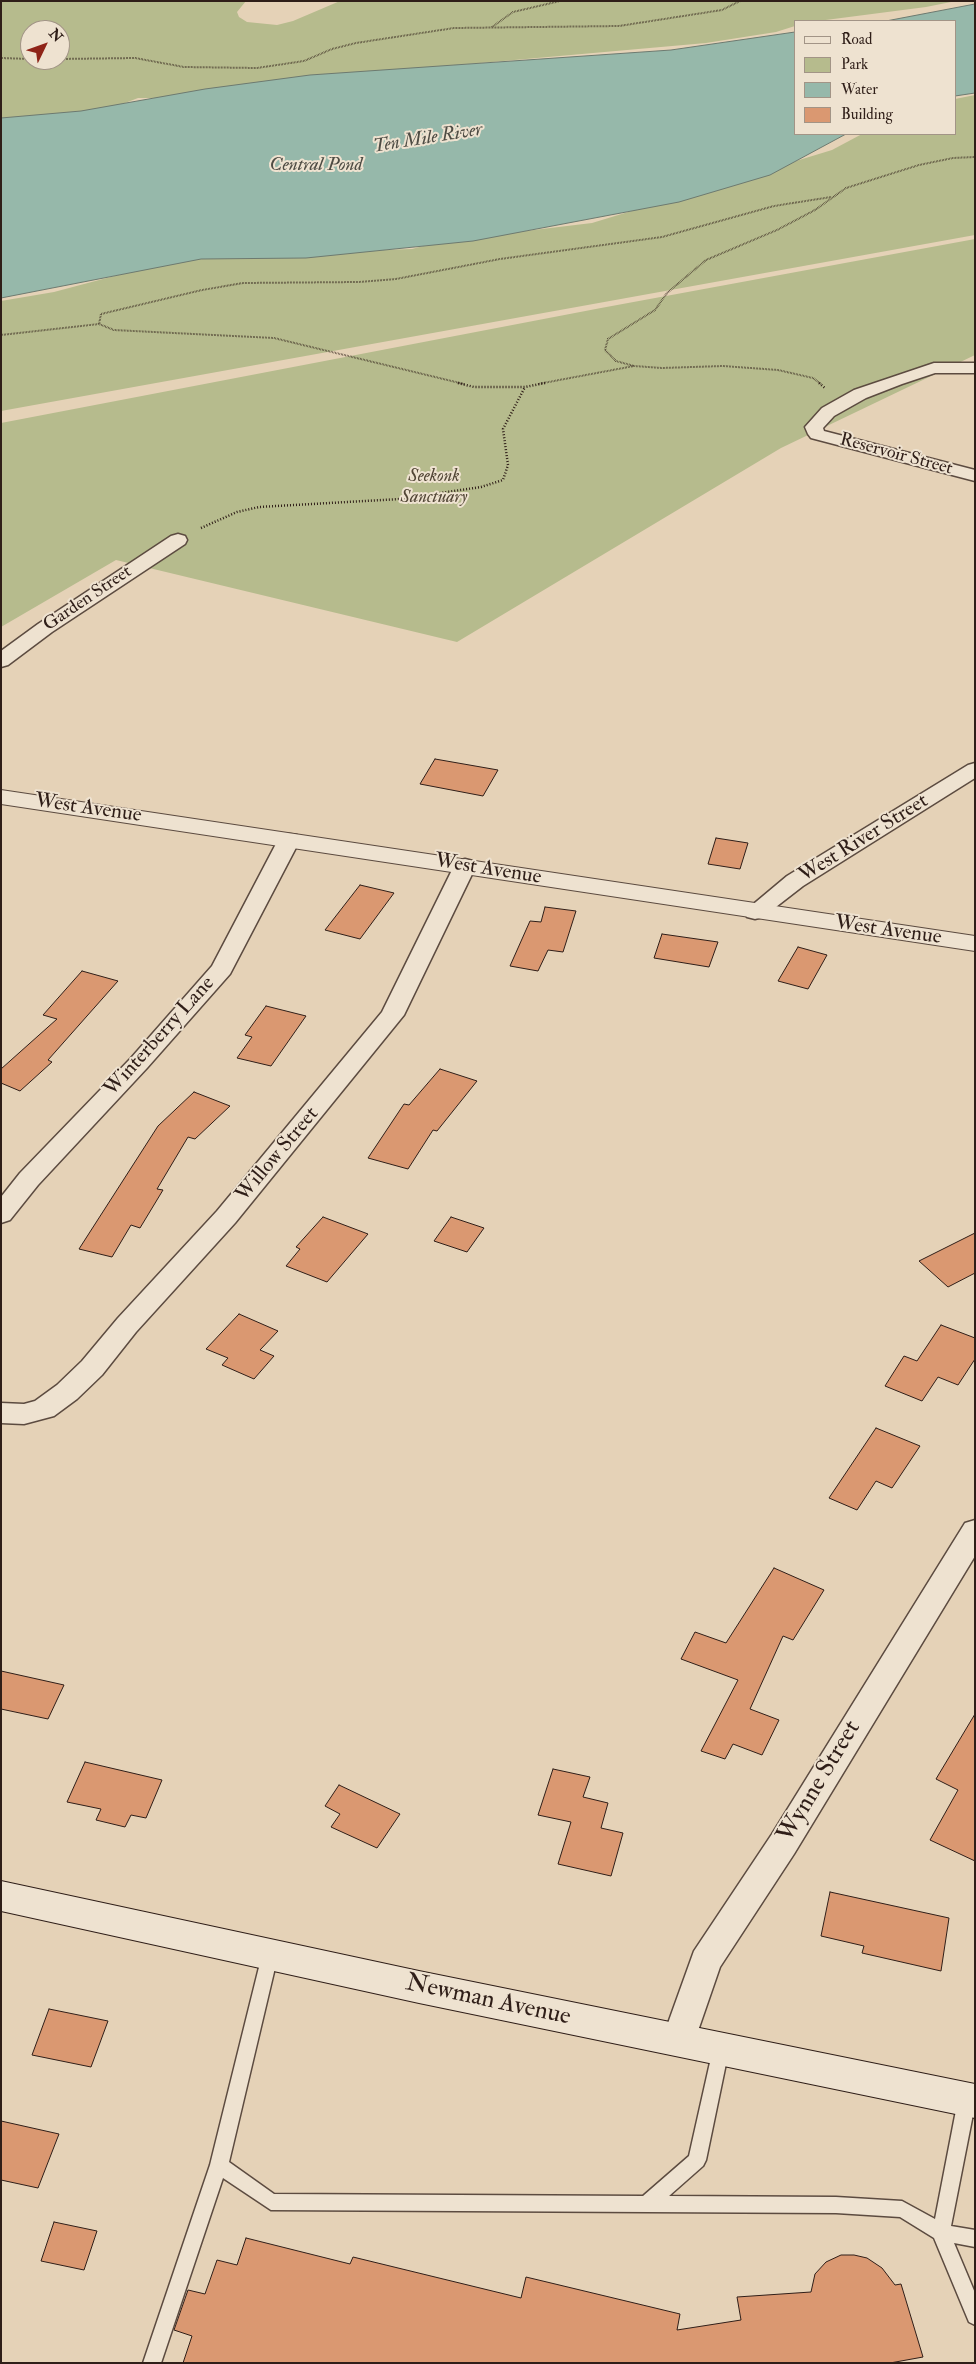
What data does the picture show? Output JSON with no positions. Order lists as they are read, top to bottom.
{
  "streets": {
    "street": [
      "Reservoir Street",
      "Garden Street",
      "West Avenue",
      "West River Street",
      "Winterberry Lane",
      "Willow Street",
      "Wynne Street",
      "Newman Avenue"
    ]
  },
  "crossings": [
    ["West Avenue", "West River Street"],
    ["West Avenue", "Winterberry Lane"],
    ["West Avenue", "Willow Street"],
    ["Wynne Street", "Newman Avenue"]
  ],
  "water": ["Ten Mile River", "Central Pond"],
  "parks": ["Seekonk Sanctuary"],
  "legend": [
    "Road",
    "Park",
    "Water",
    "Building"
  ],
  "north": "top right"
}
